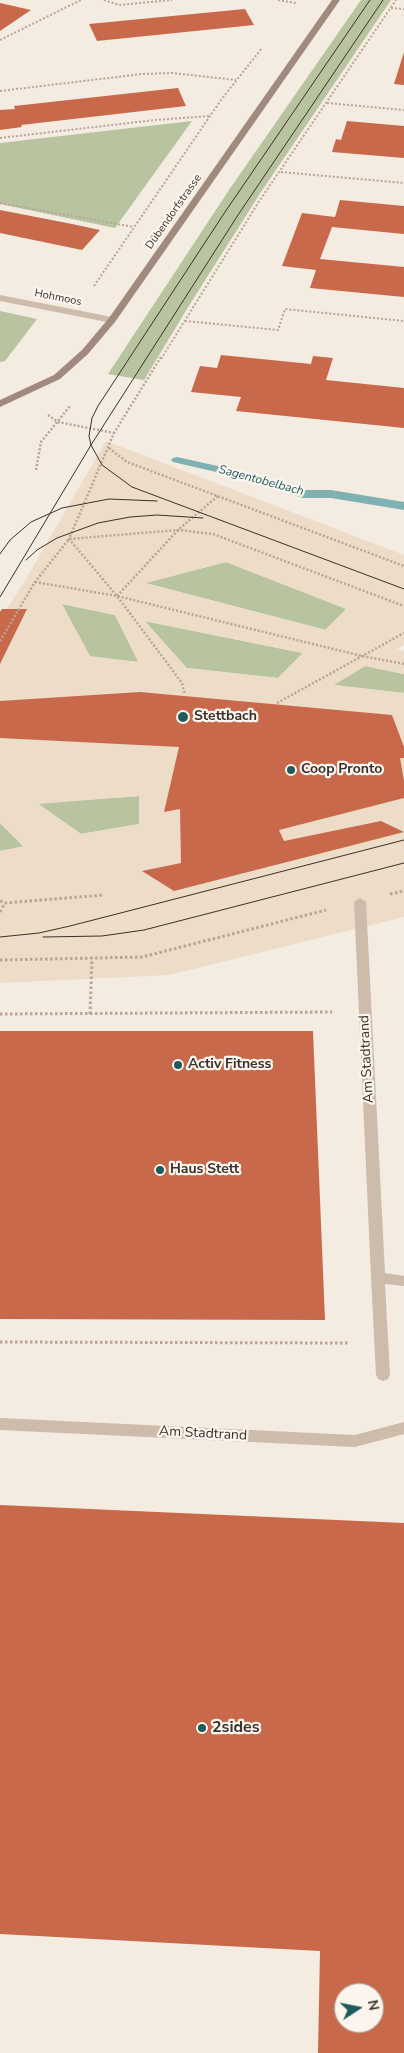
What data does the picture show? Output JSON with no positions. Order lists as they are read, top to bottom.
{
  "streets": {
    "street": ["Dübendorfstrasse", "Hohmoos", "Am Stadtrand"]
  },
  "crossings": [
    ["Dübendorfstrasse", "Hohmoos"]
  ],
  "water": ["Sagentobelbach"],
  "places": [
    "Stettbach",
    "Coop Pronto",
    "Activ Fitness",
    "Haus Stett",
    "2sides"
  ],
  "north": "right"
}
